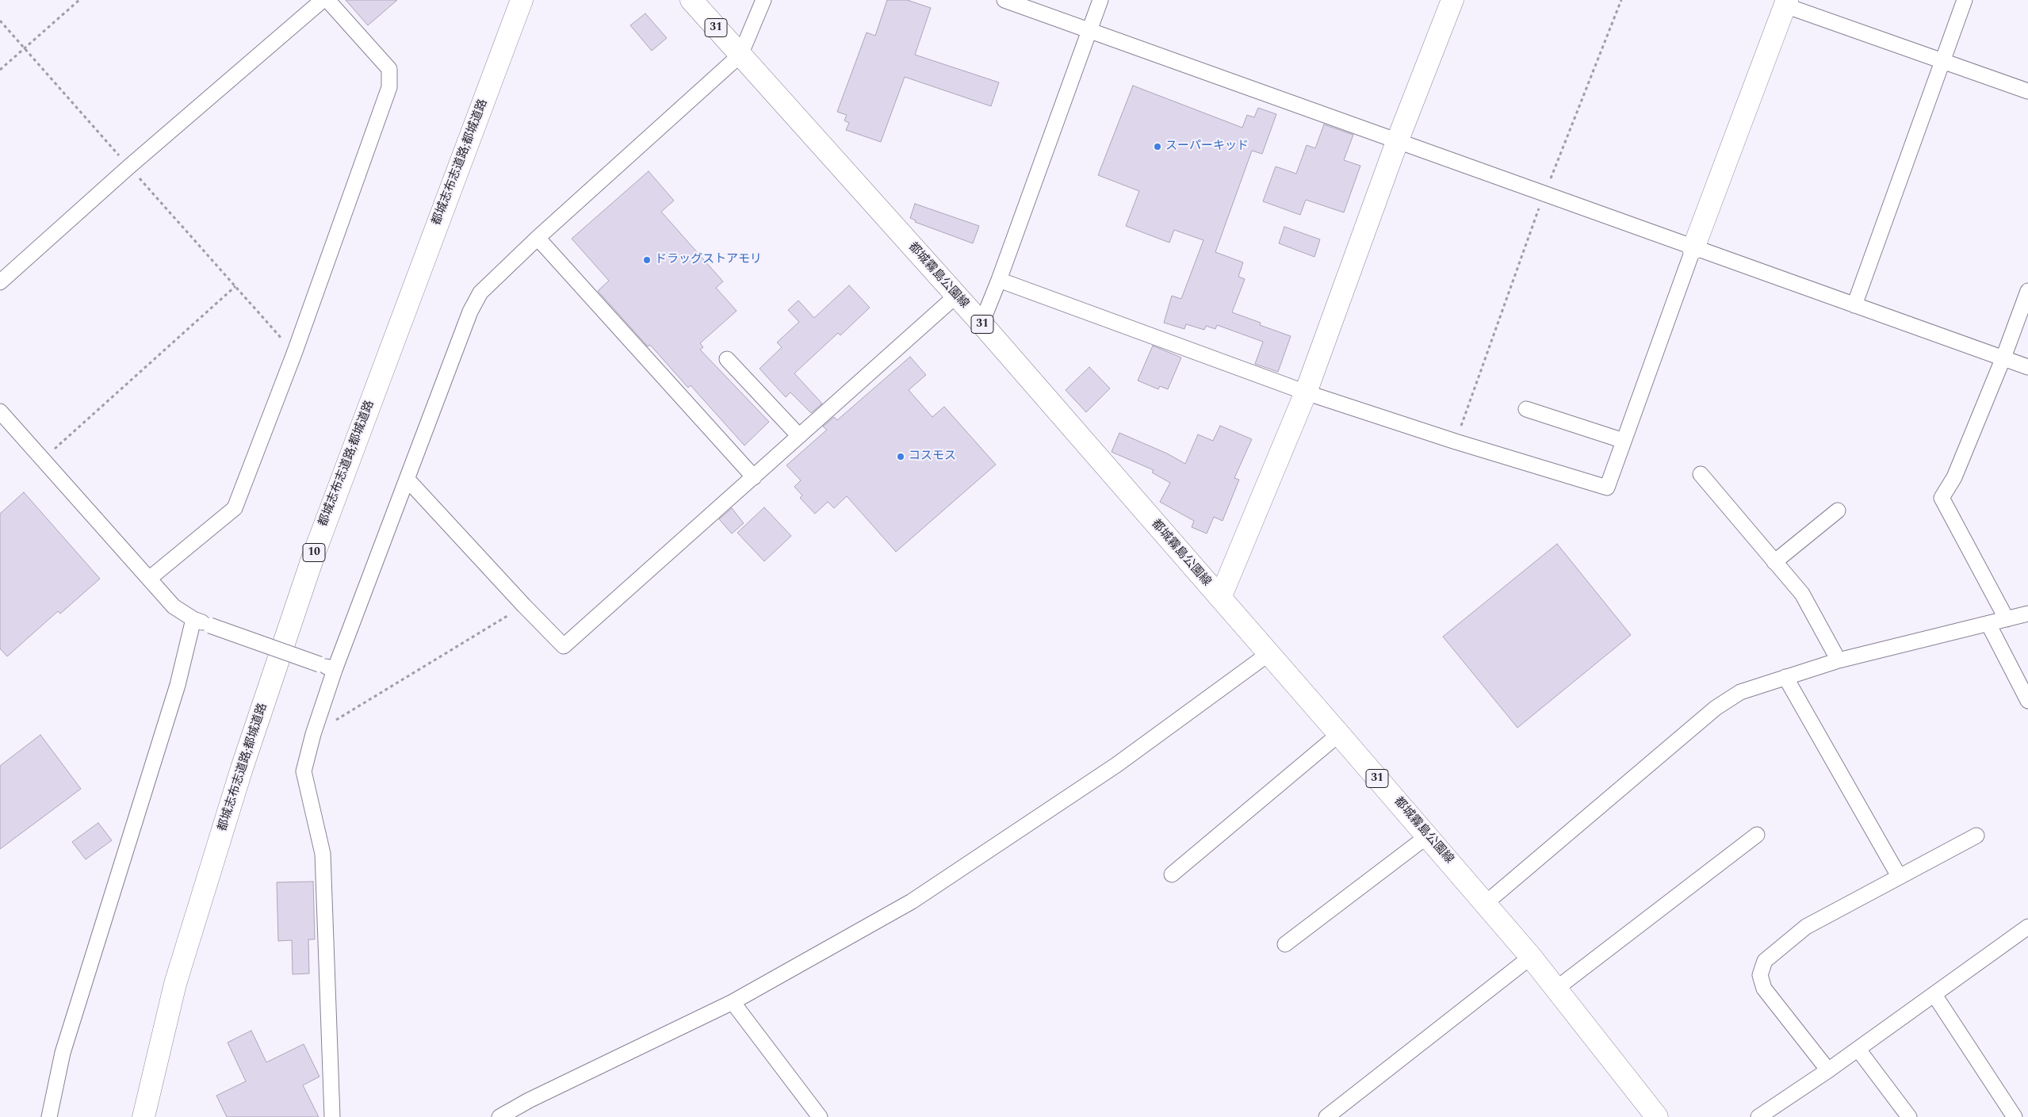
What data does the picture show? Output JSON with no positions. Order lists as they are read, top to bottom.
{
  "streets": {
    "main road": [
      "31",
      "都城志布志道路;都城道路",
      "都城霧島公園線",
      "10"
    ]
  },
  "places": ["スーパーキッド", "ドラッグストアモリ", "コスモス"]
}
